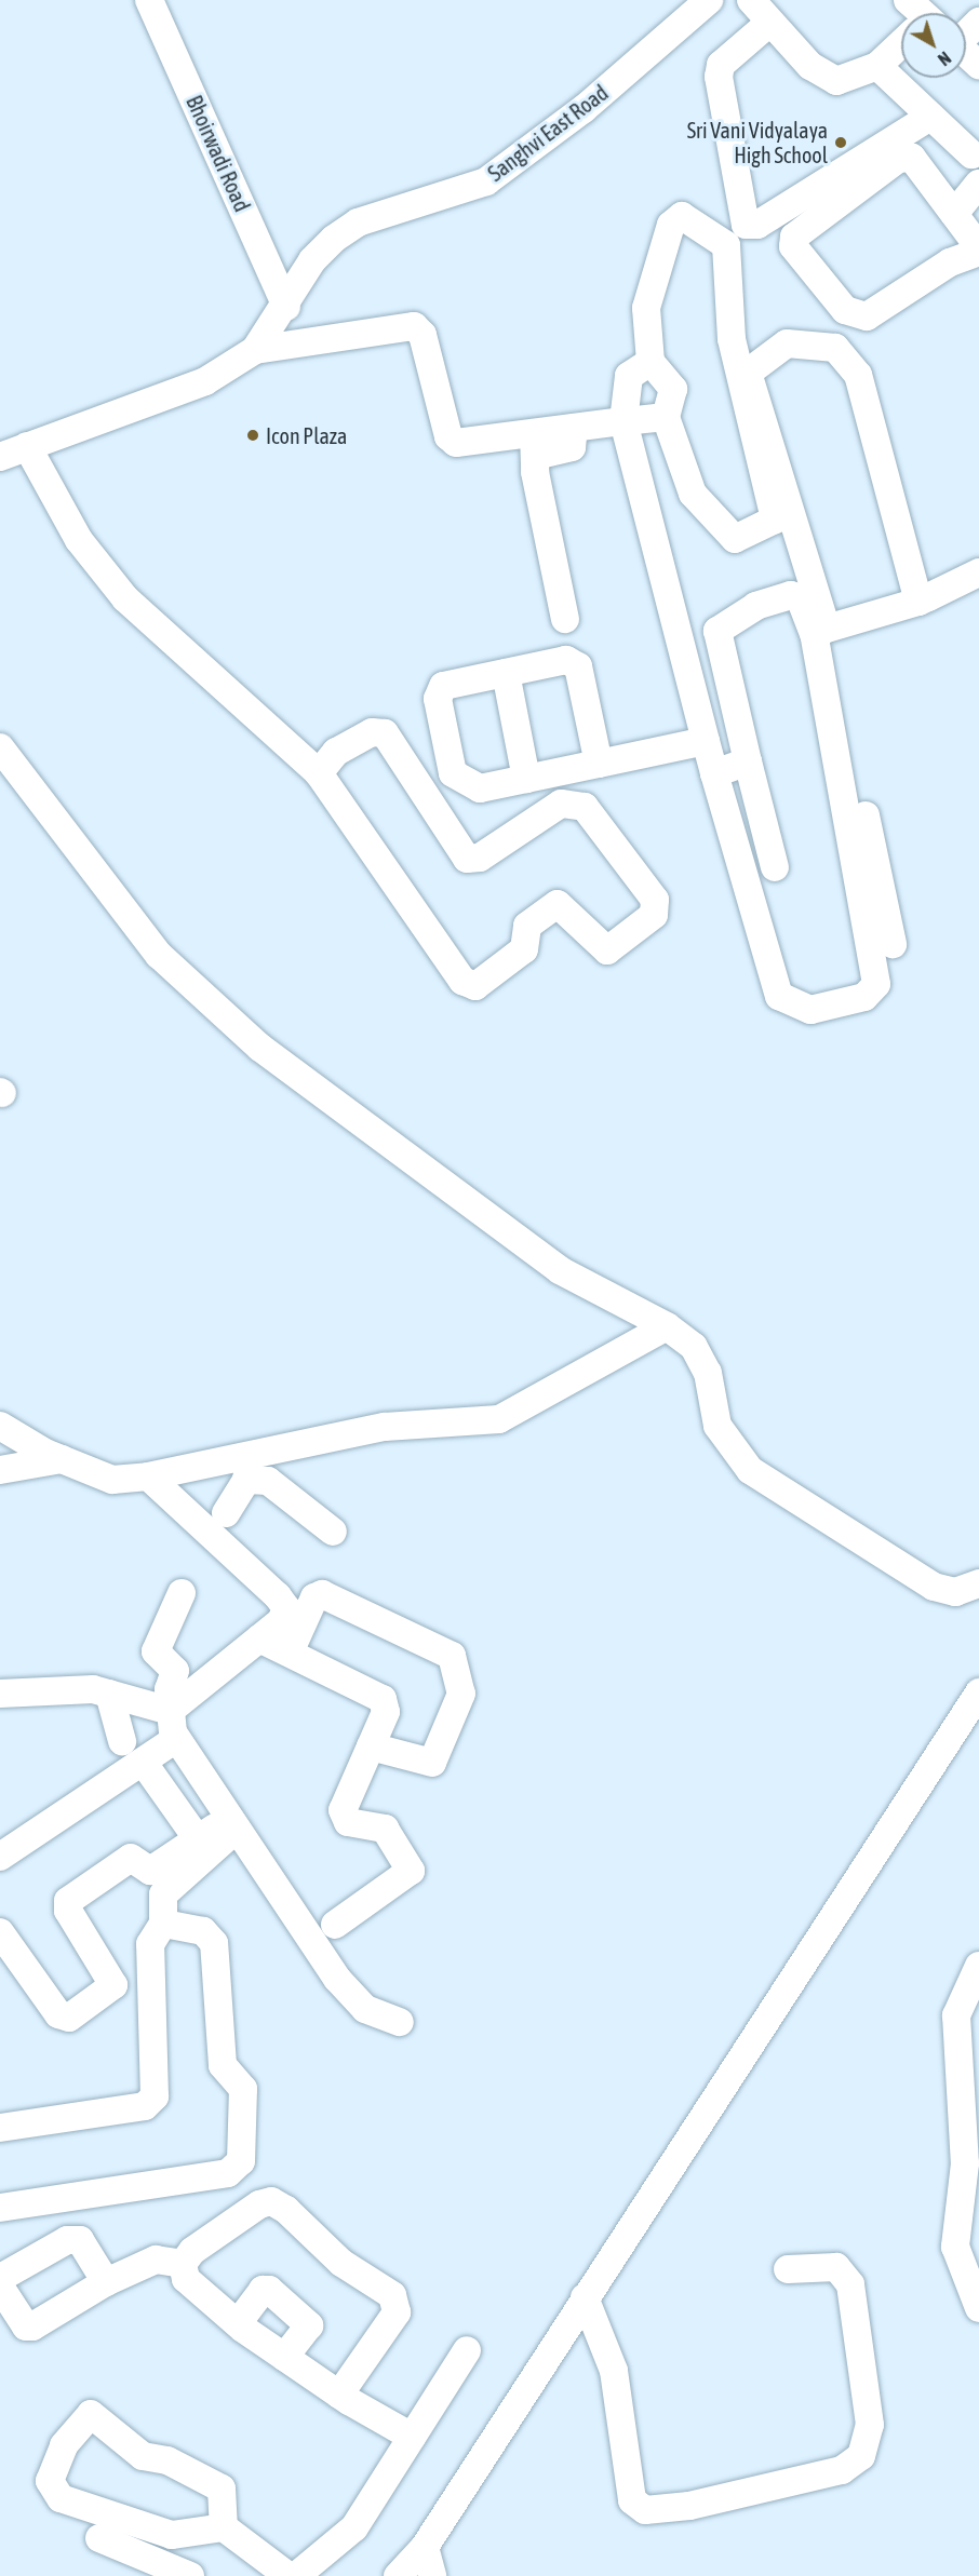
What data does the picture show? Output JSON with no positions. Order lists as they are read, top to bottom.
{
  "streets": {
    "street": ["Sanghvi East Road", "Bhoirwadi Road"]
  },
  "crossings": [
    ["Sanghvi East Road", "Bhoirwadi Road"]
  ],
  "places": ["Sri Vani Vidyalaya High School", "Icon Plaza"],
  "north": "bottom right"
}
